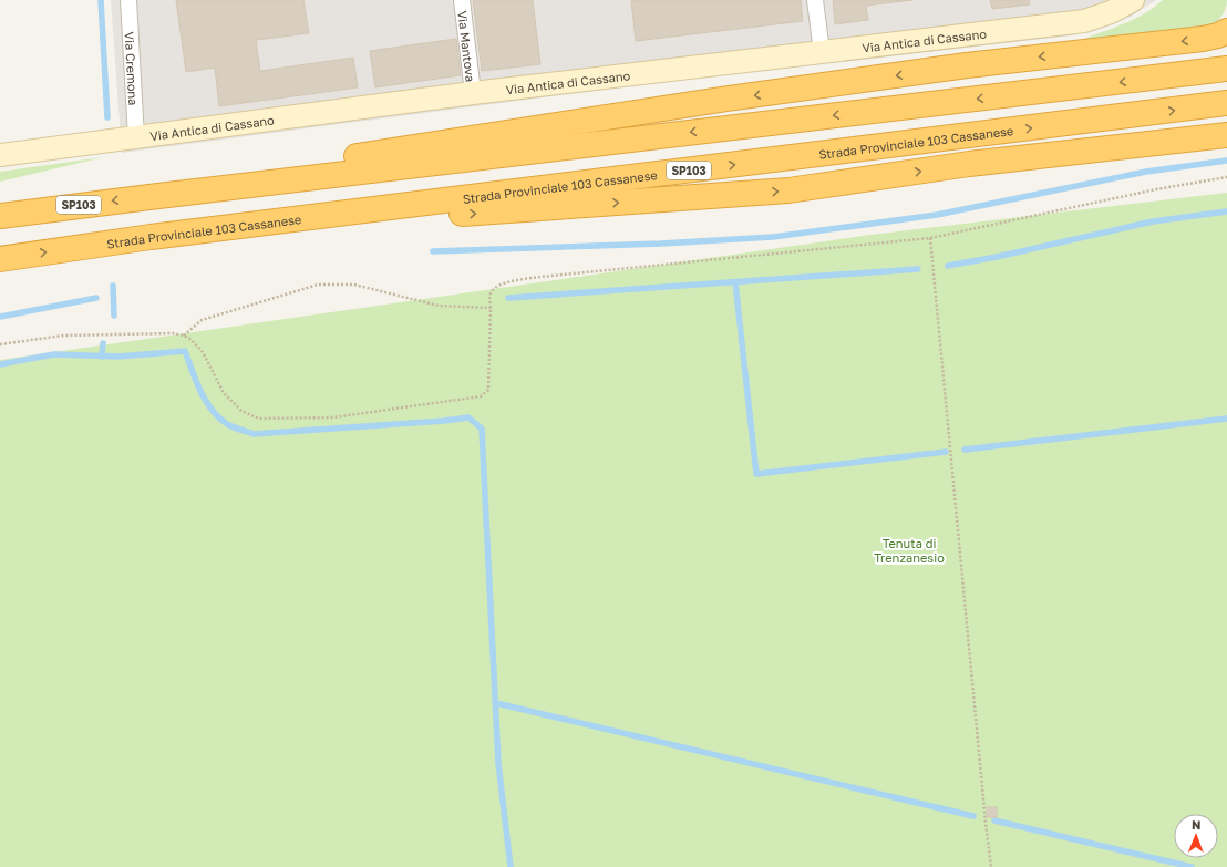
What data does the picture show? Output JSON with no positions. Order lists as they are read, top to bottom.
{
  "streets": {
    "highway": ["Strada Provinciale 103 Cassanese", "SP103"],
    "main road": ["Via Antica di Cassano"],
    "street": ["Via Mantova", "Via Cremona"]
  },
  "crossings": [
    ["Via Antica di Cassano", "Via Mantova"],
    ["Via Antica di Cassano", "Via Cremona"],
    ["Strada Provinciale 103 Cassanese", "SP103"]
  ],
  "parks": ["Tenuta di Trenzanesio"],
  "north": "top"
}
